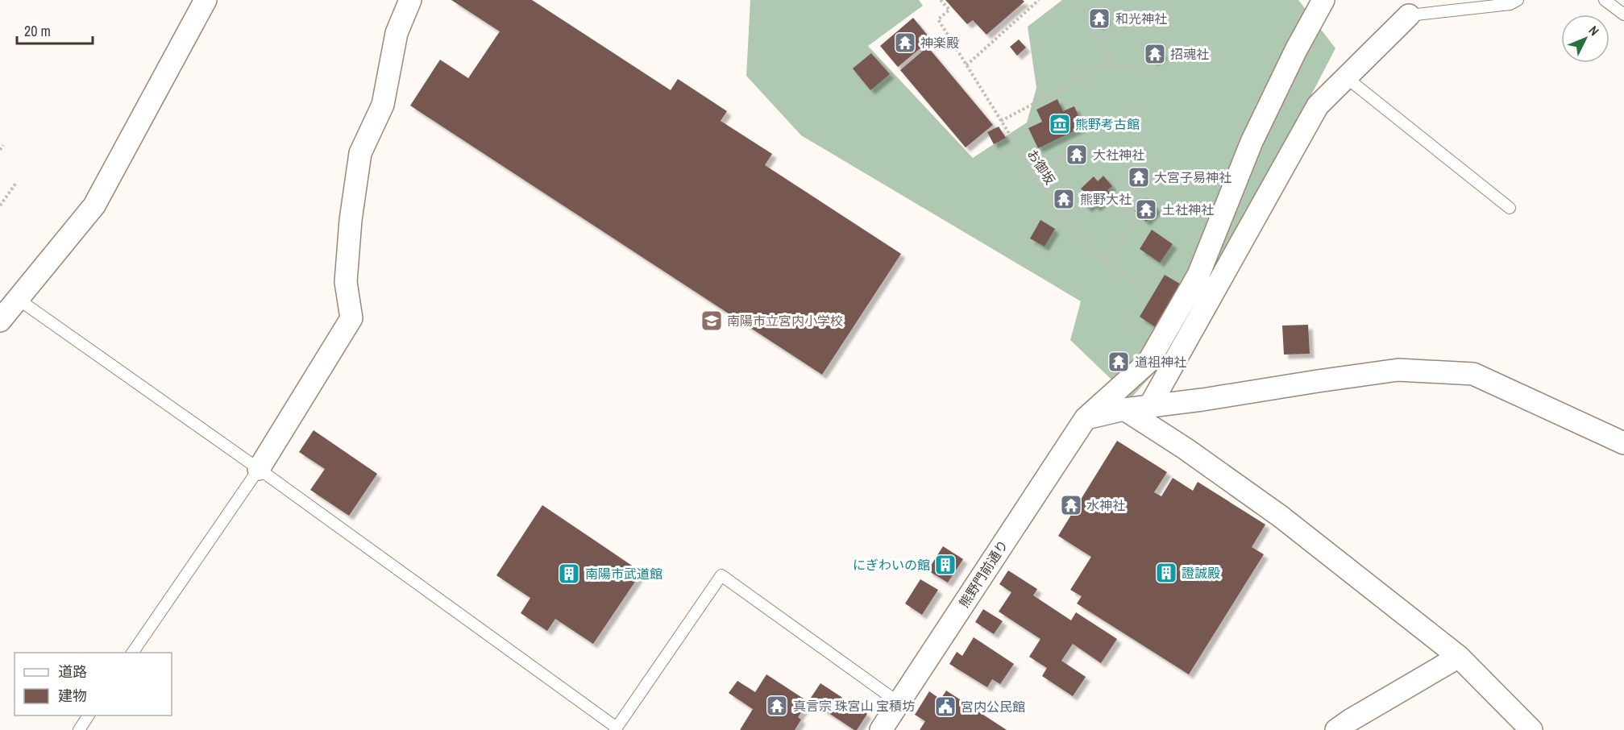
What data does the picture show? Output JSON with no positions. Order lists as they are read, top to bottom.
{
  "streets": {
    "street": ["熊野門前通り"],
    "path": ["お御坂"]
  },
  "places": {
    "temple": [
      "和光神社",
      "神楽殿",
      "招魂社",
      "大社神社",
      "大宮子易神社",
      "熊野大社",
      "土社神社",
      "道祖神社",
      "水神社",
      "真言宗 珠宮山 宝積坊"
    ],
    "museum": ["熊野考古館"],
    "school or university": ["南陽市立宮内小学校"],
    "building": ["にぎわいの館", "證誠殿", "南陽市武道館"],
    "public building": ["宮内公民館"]
  },
  "legend": ["道路", "建物"],
  "scale_bar": "20 m",
  "north": "top right"
}
